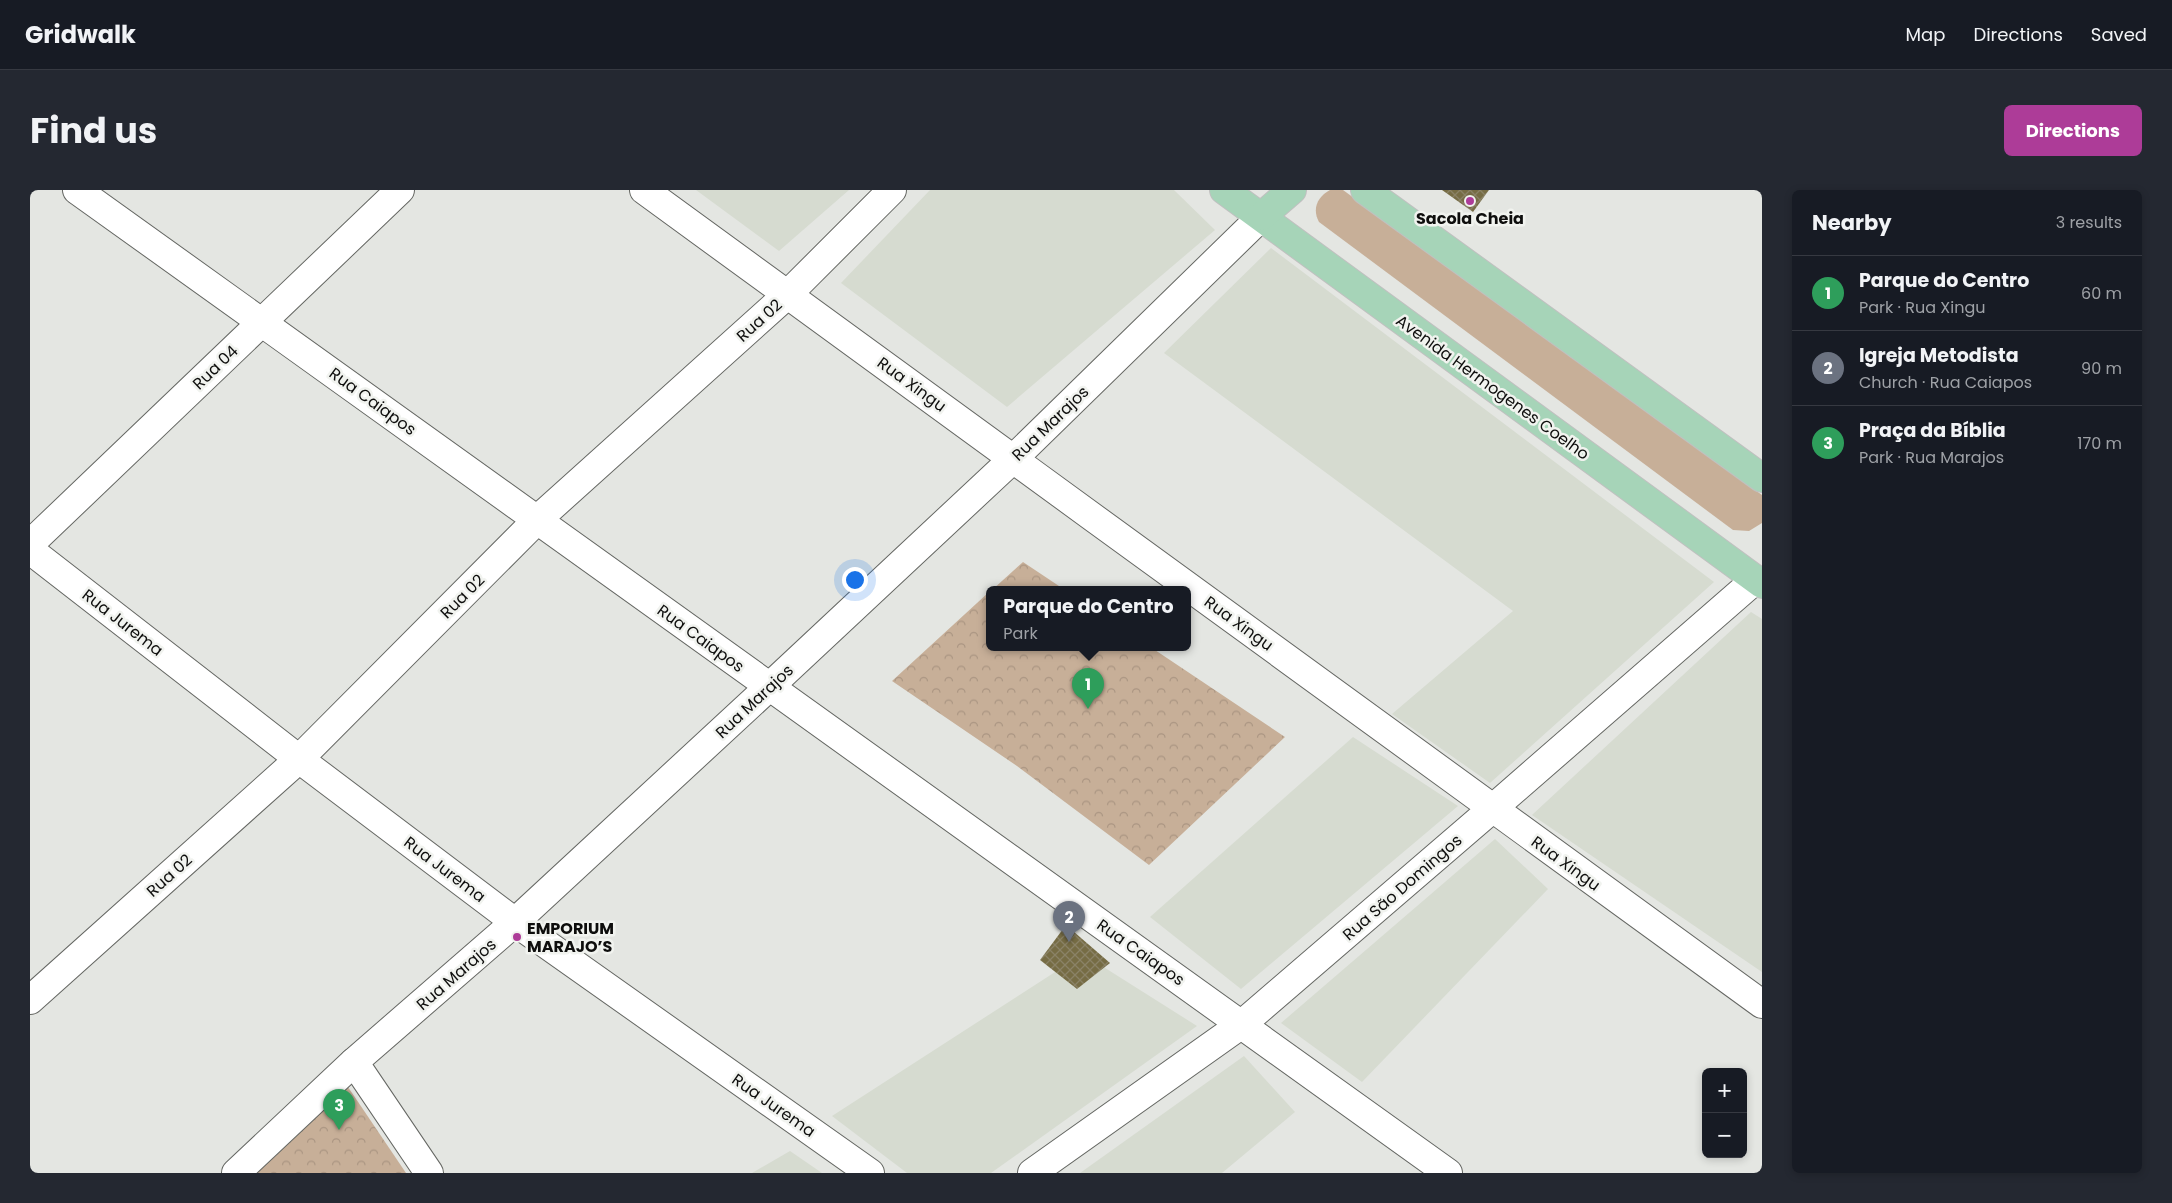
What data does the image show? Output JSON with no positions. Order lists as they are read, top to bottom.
{
  "streets": {
    "main road": ["Avenida Hermogenes Coelho"],
    "street": [
      "Rua 02",
      "Rua 04",
      "Rua Xingu",
      "Rua Caiapos",
      "Rua Marajos",
      "Rua Jurema",
      "Rua São Domingos"
    ]
  },
  "crossings": [
    ["Rua 02", "Rua Xingu"],
    ["Rua 02", "Rua Caiapos"],
    ["Rua 02", "Rua Jurema"],
    ["Rua 04", "Rua Caiapos"],
    ["Rua Xingu", "Rua Marajos"],
    ["Rua Xingu", "Rua São Domingos"],
    ["Avenida Hermogenes Coelho", "Rua Marajos"],
    ["Avenida Hermogenes Coelho", "Rua São Domingos"],
    ["Rua Caiapos", "Rua Marajos"],
    ["Rua Caiapos", "Rua São Domingos"],
    ["Rua Marajos", "Rua Jurema"]
  ],
  "places": ["Sacola Cheia", "EMPORIUM MARAJO’S"],
  "page": {
    "header": "Gridwalk",
    "nav": ["Map", "Directions", "Saved"],
    "title": "Find us",
    "buttons": "Directions",
    "heading": ["Nearby", "3 results"],
    "list": [
      {
        "mark": "1",
        "name": "Parque do Centro",
        "note": "Park · Rua Xingu",
        "value": "60 m"
      },
      {
        "mark": "2",
        "name": "Igreja Metodista",
        "note": "Church · Rua Caiapos",
        "value": "90 m"
      },
      {
        "mark": "3",
        "name": "Praça da Bíblia",
        "note": "Park · Rua Marajos",
        "value": "170 m"
      }
    ],
    "popup": ["Parque do Centro", "Park"],
    "pins": ["1", "2", "3"],
    "map_buttons": ["+", "−"]
  }
}
